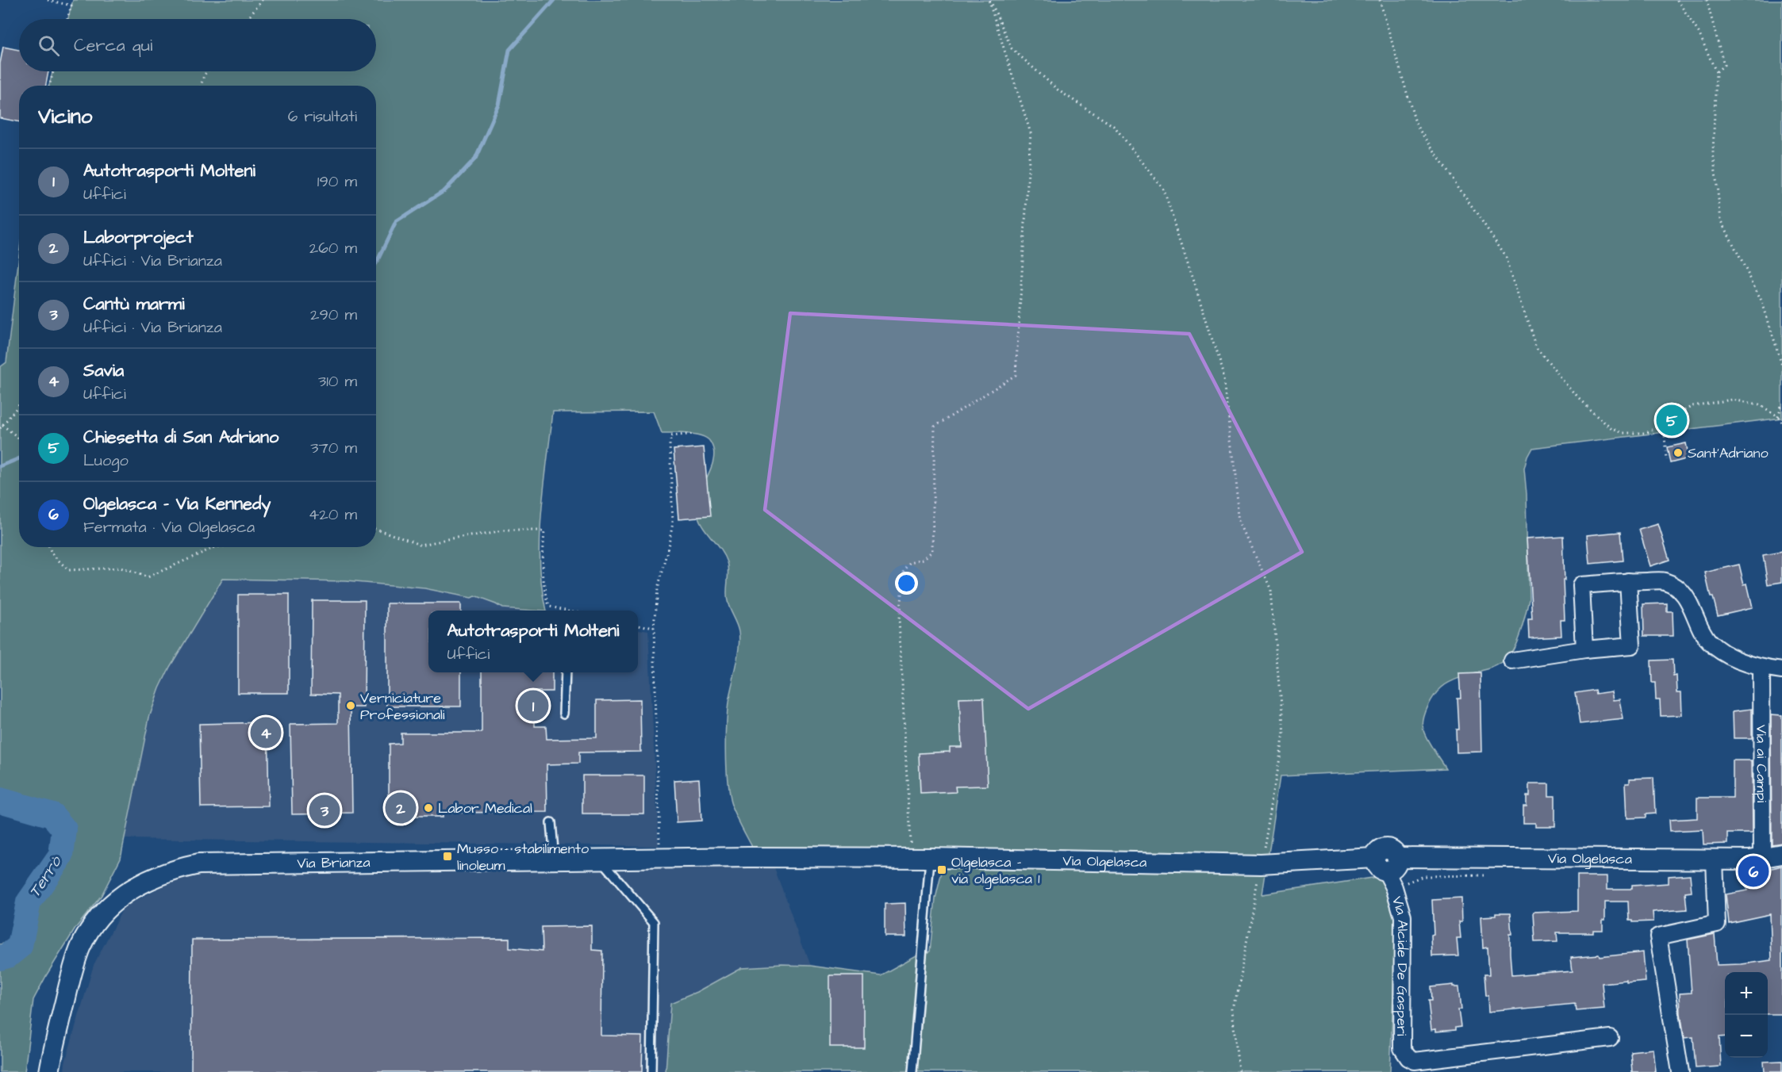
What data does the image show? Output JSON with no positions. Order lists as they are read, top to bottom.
{
  "streets": {
    "street": [
      "Via ai Campi",
      "Via Olgelasca",
      "Via Brianza",
      "Via Alcide De Gasperi"
    ]
  },
  "crossings": [
    ["Via ai Campi", "Via Olgelasca"],
    ["Via Olgelasca", "Via Brianza"],
    ["Via Olgelasca", "Via Alcide De Gasperi"]
  ],
  "water": ["Terrò"],
  "places": {
    "other": ["Sant'Adriano", "Verniciature Professionali", "Labor Medical"],
    "transit": ["Musso - stabilimento linoleum", "Olgelasca - via olgelasca 1"]
  },
  "page": {
    "search": "Cerca qui",
    "heading": ["Vicino", "6 risultati"],
    "list": [
      {
        "mark": "1",
        "name": "Autotrasporti Molteni",
        "note": "Uffici",
        "value": "190 m"
      },
      {
        "mark": "2",
        "name": "Laborproject",
        "note": "Uffici · Via Brianza",
        "value": "260 m"
      },
      {
        "mark": "3",
        "name": "Cantù marmi",
        "note": "Uffici · Via Brianza",
        "value": "290 m"
      },
      {
        "mark": "4",
        "name": "Savia",
        "note": "Uffici",
        "value": "310 m"
      },
      {
        "mark": "5",
        "name": "Chiesetta di San Adriano",
        "note": "Luogo",
        "value": "370 m"
      },
      {
        "mark": "6",
        "name": "Olgelasca - Via Kennedy",
        "note": "Fermata · Via Olgelasca",
        "value": "420 m"
      }
    ],
    "pins": [
      "5",
      "1",
      "4",
      "2",
      "3",
      "6"
    ],
    "popup": ["Autotrasporti Molteni", "Uffici"],
    "map_buttons": ["+", "−"]
  }
}
